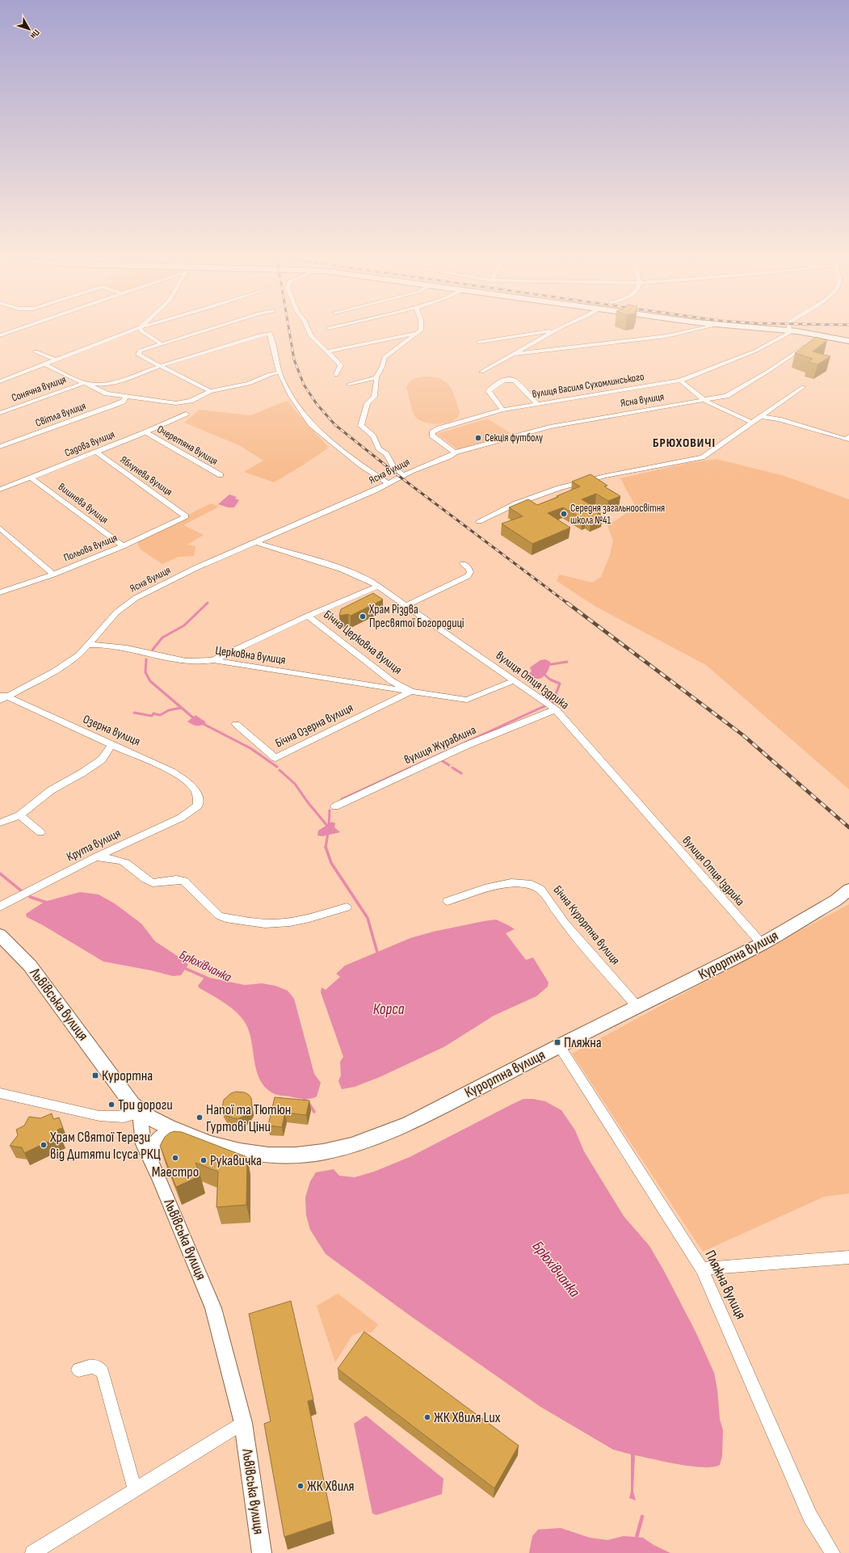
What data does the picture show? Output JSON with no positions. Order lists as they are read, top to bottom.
{
  "streets": {
    "main road": ["Курортна вулиця", "Львівська вулиця"],
    "street": [
      "вулиця Василя Сухомлинського",
      "Сонячна вулиця",
      "Ясна вулиця",
      "Світла вулиця",
      "Садова вулиця",
      "Очеретяна вулиця",
      "Яблунева вулиця",
      "Вишнева вулиця",
      "Польова вулиця",
      "Бічна Церковна вулиця",
      "Церковна вулиця",
      "вулиця Отця Іздрика",
      "Бічна Озерна вулиця",
      "Озерна вулиця",
      "вулиця Журавлина",
      "Крута вулиця",
      "Бічна Курортна вулиця",
      "Пляжна вулиця"
    ]
  },
  "crossings": [
    ["вулиця Василя Сухомлинського", "Ясна вулиця"],
    ["Ясна вулиця", "Церковна вулиця"],
    ["Ясна вулиця", "вулиця Отця Іздрика"],
    ["Ясна вулиця", "Озерна вулиця"],
    ["Садова вулиця", "Очеретяна вулиця"],
    ["Садова вулиця", "Яблунева вулиця"],
    ["Садова вулиця", "Вишнева вулиця"],
    ["Яблунева вулиця", "Польова вулиця"],
    ["Вишнева вулиця", "Польова вулиця"],
    ["Бічна Церковна вулиця", "Церковна вулиця"],
    ["Бічна Церковна вулиця", "вулиця Отця Іздрика"],
    ["Бічна Церковна вулиця", "Бічна Озерна вулиця"],
    ["Церковна вулиця", "Бічна Озерна вулиця"],
    ["вулиця Отця Іздрика", "вулиця Журавлина"],
    ["вулиця Отця Іздрика", "Курортна вулиця"],
    ["Озерна вулиця", "Крута вулиця"],
    ["Бічна Курортна вулиця", "Курортна вулиця"],
    ["Курортна вулиця", "Львівська вулиця"],
    ["Курортна вулиця", "Пляжна вулиця"]
  ],
  "districts": ["БРЮХОВИЧІ"],
  "water": ["Брюхівчанка", "Корса"],
  "places": {
    "other": [
      "Секція футболу",
      "Середня загальноосвітня школа №41",
      "Храм Різдва Пресвятої Богородиці",
      "Три дороги",
      "Напої та Тютюн Гуртові Ціни",
      "Храм Святої Терези від Дитяти Ісуса РКЦ",
      "Маестро",
      "Рукавичка",
      "ЖК Хвиля Lux",
      "ЖК Хвиля"
    ],
    "transit": ["Пляжна", "Курортна"]
  },
  "north": "bottom right"
}
